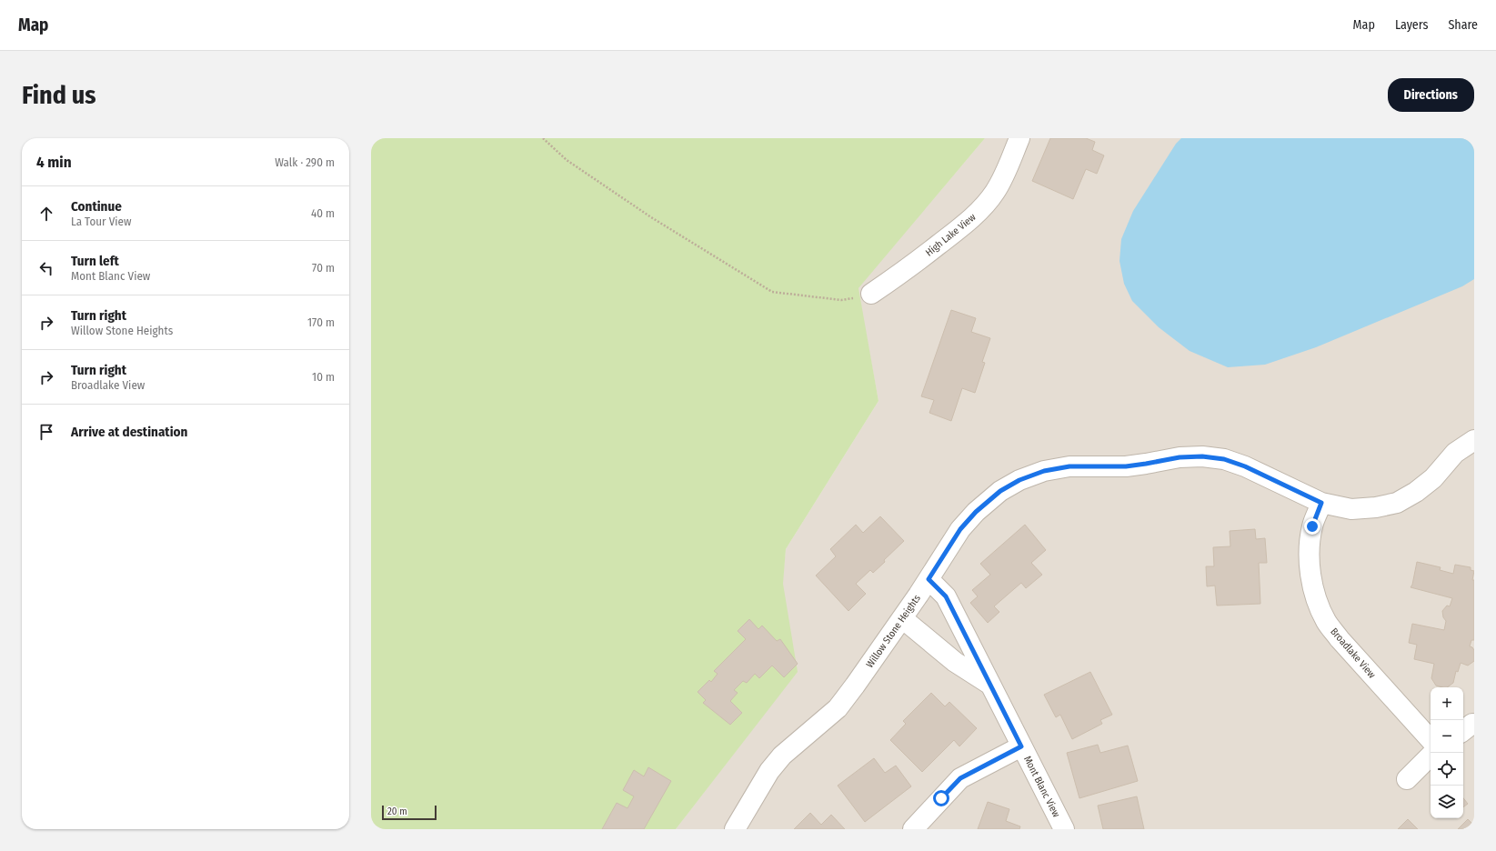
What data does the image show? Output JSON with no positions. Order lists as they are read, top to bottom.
{
  "streets": {
    "street": [
      "High Lake View",
      "Willow Stone Heights",
      "Broadlake View",
      "Mont Blanc View"
    ]
  },
  "crossings": [
    ["Willow Stone Heights", "Broadlake View"],
    ["Willow Stone Heights", "Mont Blanc View"]
  ],
  "scale_bar": "20 m",
  "page": {
    "header": "Map",
    "nav": ["Map", "Layers", "Share"],
    "buttons": "Directions",
    "title": "Find us",
    "heading": ["4 min", "Walk · 290 m"],
    "list": [
      ["Continue", "La Tour View", "40 m"],
      ["Turn left", "Mont Blanc View", "70 m"],
      ["Turn right", "Willow Stone Heights", "170 m"],
      ["Turn right", "Broadlake View", "10 m"],
      "Arrive at destination"
    ],
    "map_buttons": ["+", "−"],
    "scale": "20 m"
  }
}
